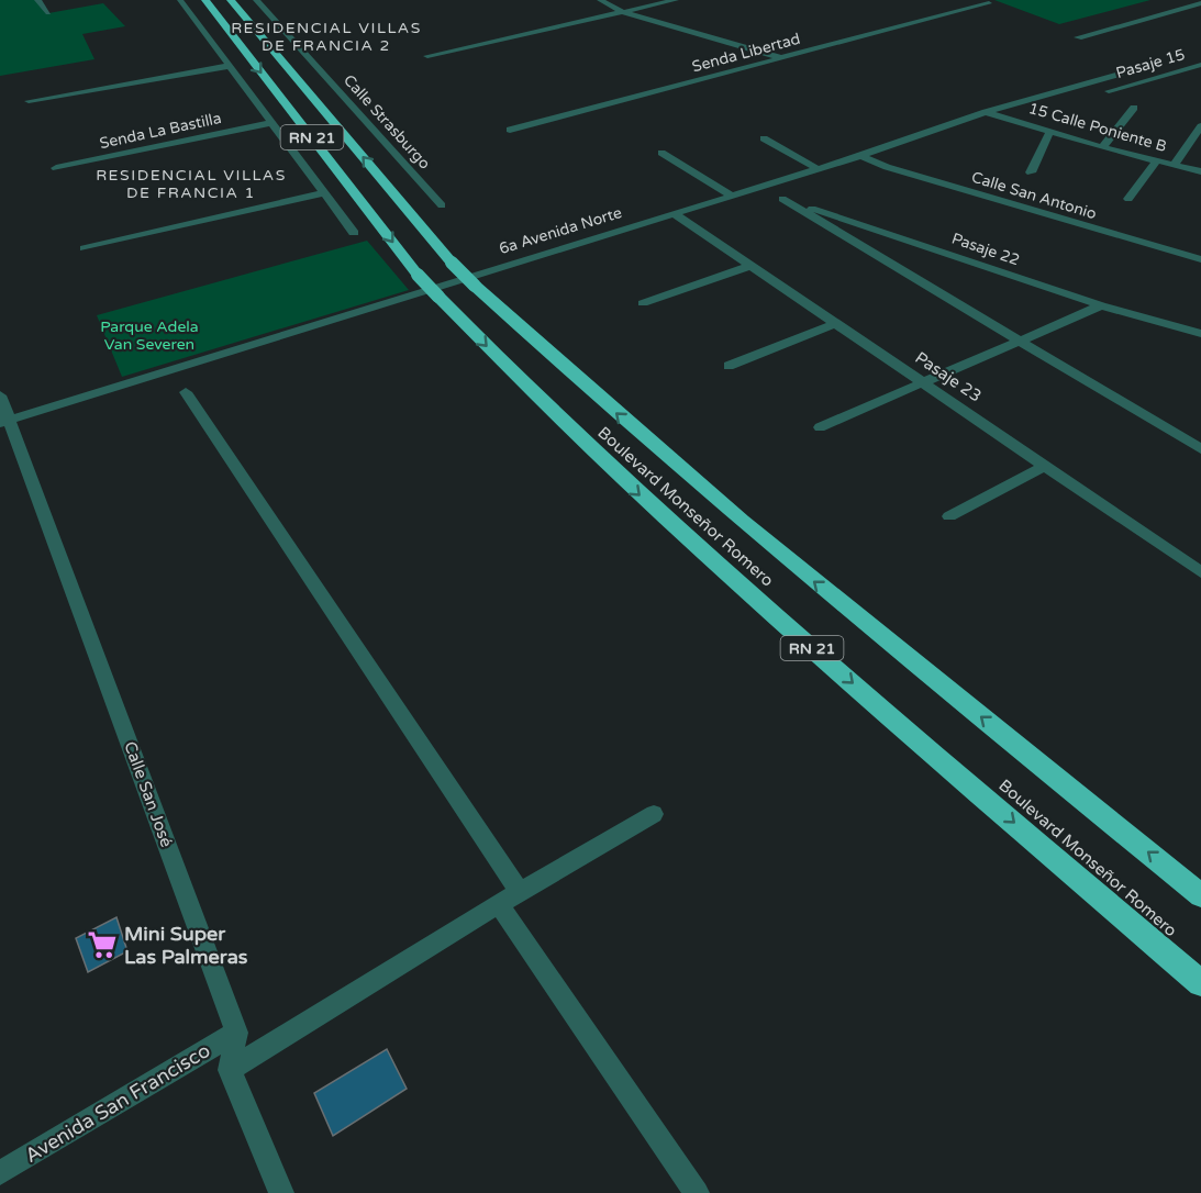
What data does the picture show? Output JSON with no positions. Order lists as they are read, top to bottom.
{
  "streets": {
    "highway": ["RN 21", "Boulevard Monseñor Romero"],
    "street": [
      "Senda Libertad",
      "Pasaje 15",
      "Calle Strasburgo",
      "15 Calle Poniente B",
      "Senda La Bastilla",
      "Calle San Antonio",
      "6a Avenida Norte",
      "Pasaje 22",
      "Pasaje 23",
      "Calle San José",
      "Avenida San Francisco"
    ]
  },
  "crossings": [
    ["15 Calle Poniente B", "6a Avenida Norte"],
    ["Calle San Antonio", "6a Avenida Norte"],
    ["6a Avenida Norte", "Pasaje 22"],
    ["6a Avenida Norte", "Pasaje 23"],
    ["6a Avenida Norte", "Calle San José"],
    ["Calle San José", "Avenida San Francisco"]
  ],
  "districts": ["RESIDENCIAL VILLAS DE FRANCIA 2", "RESIDENCIAL VILLAS DE FRANCIA 1"],
  "parks": ["Parque Adela Van Severen"],
  "places": {
    "supermarket": ["Mini Super Las Palmeras"]
  }
}
